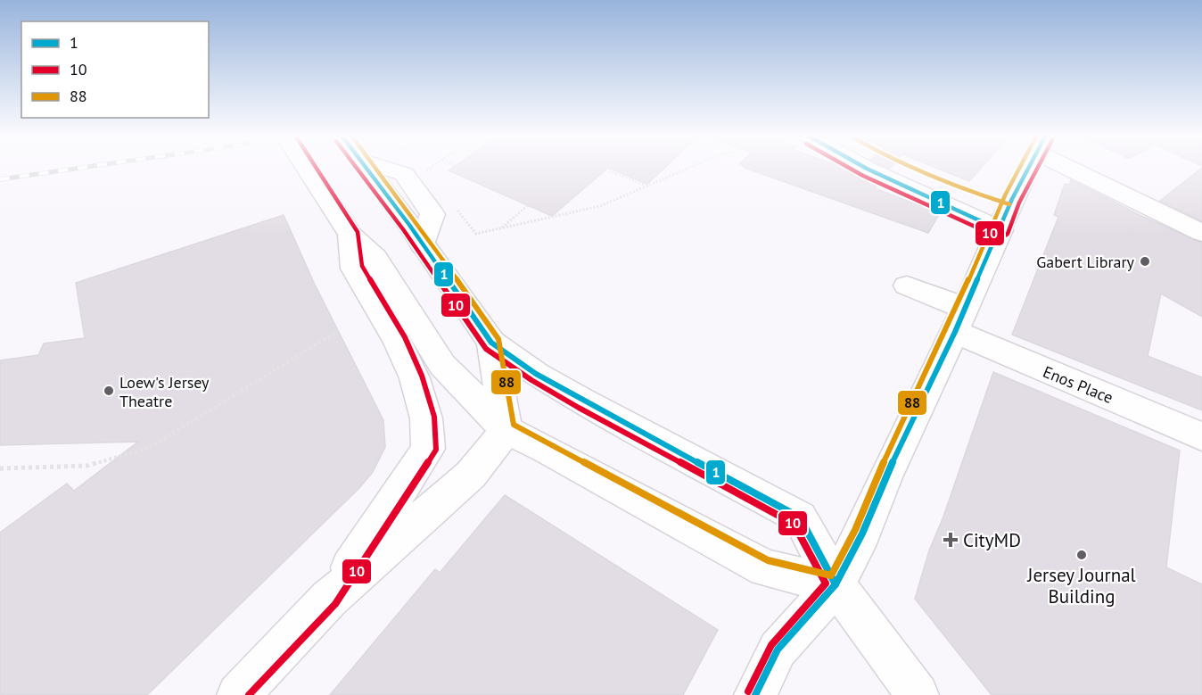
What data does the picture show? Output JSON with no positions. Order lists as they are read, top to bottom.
{
  "streets": {
    "street": ["Enos Place"]
  },
  "places": {
    "other": ["Gabert Library", "Loew's Jersey Theatre", "Jersey Journal Building"],
    "health": ["CityMD"]
  },
  "lines": ["transit line 1", "transit line 10", "transit line 88"],
  "legend": ["1", "10", "88"]
}
